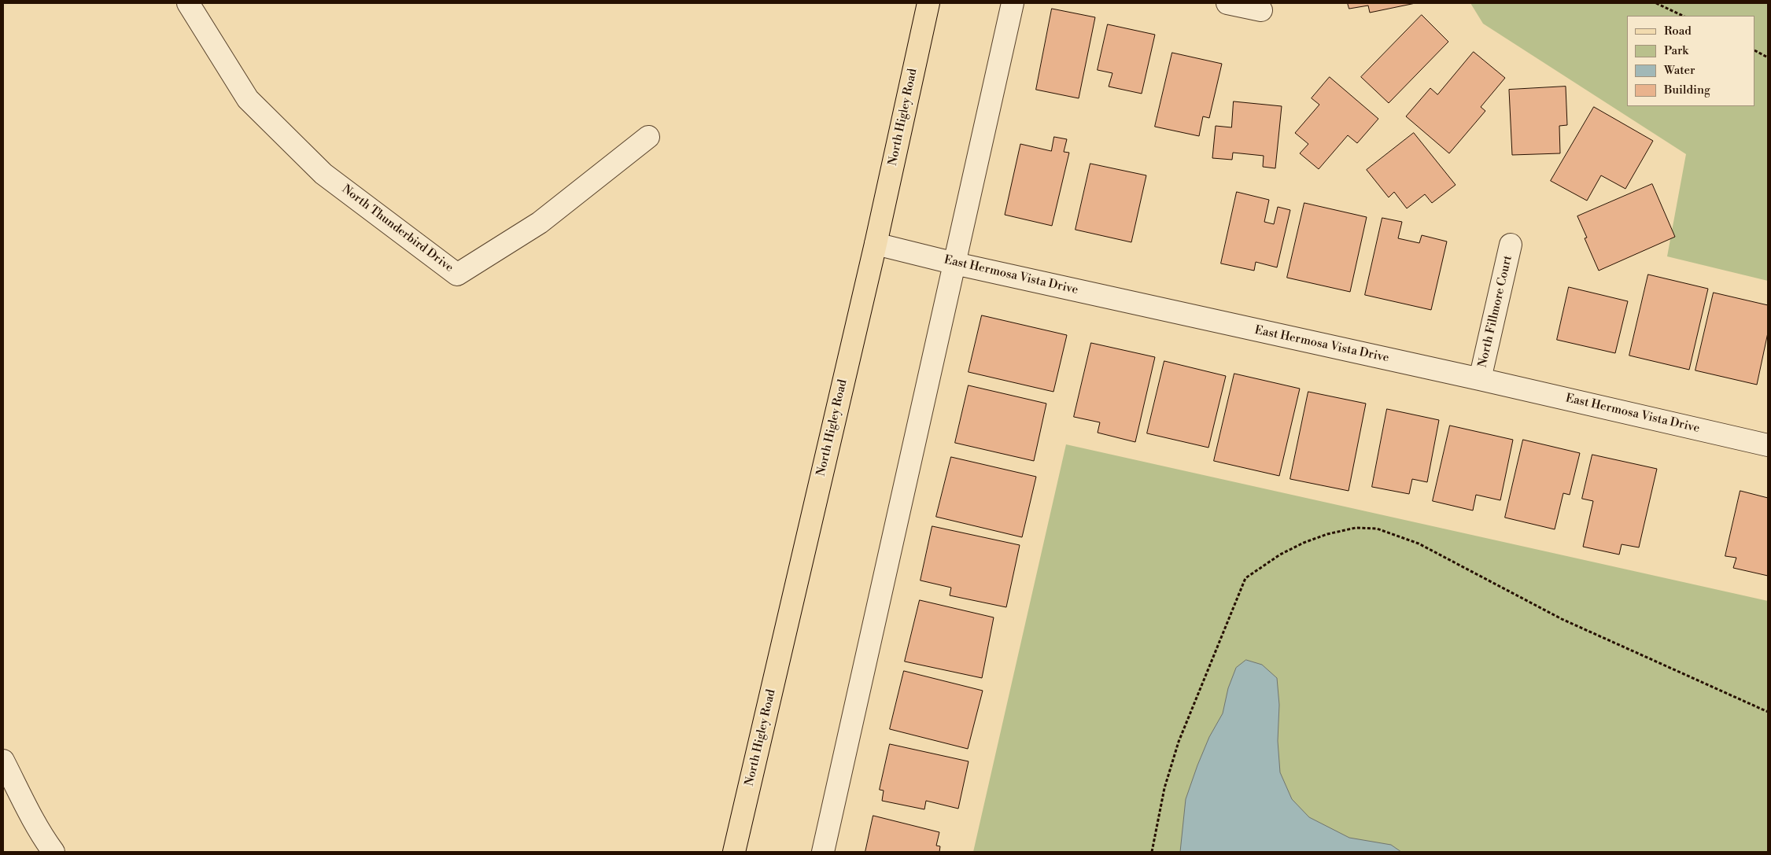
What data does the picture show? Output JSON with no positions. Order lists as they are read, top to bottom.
{
  "streets": {
    "main road": ["North Higley Road"],
    "street": ["North Thunderbird Drive", "East Hermosa Vista Drive", "North Fillmore Court"]
  },
  "crossings": [
    ["North Higley Road", "East Hermosa Vista Drive"],
    ["East Hermosa Vista Drive", "North Fillmore Court"]
  ],
  "legend": [
    "Road",
    "Park",
    "Water",
    "Building"
  ]
}
